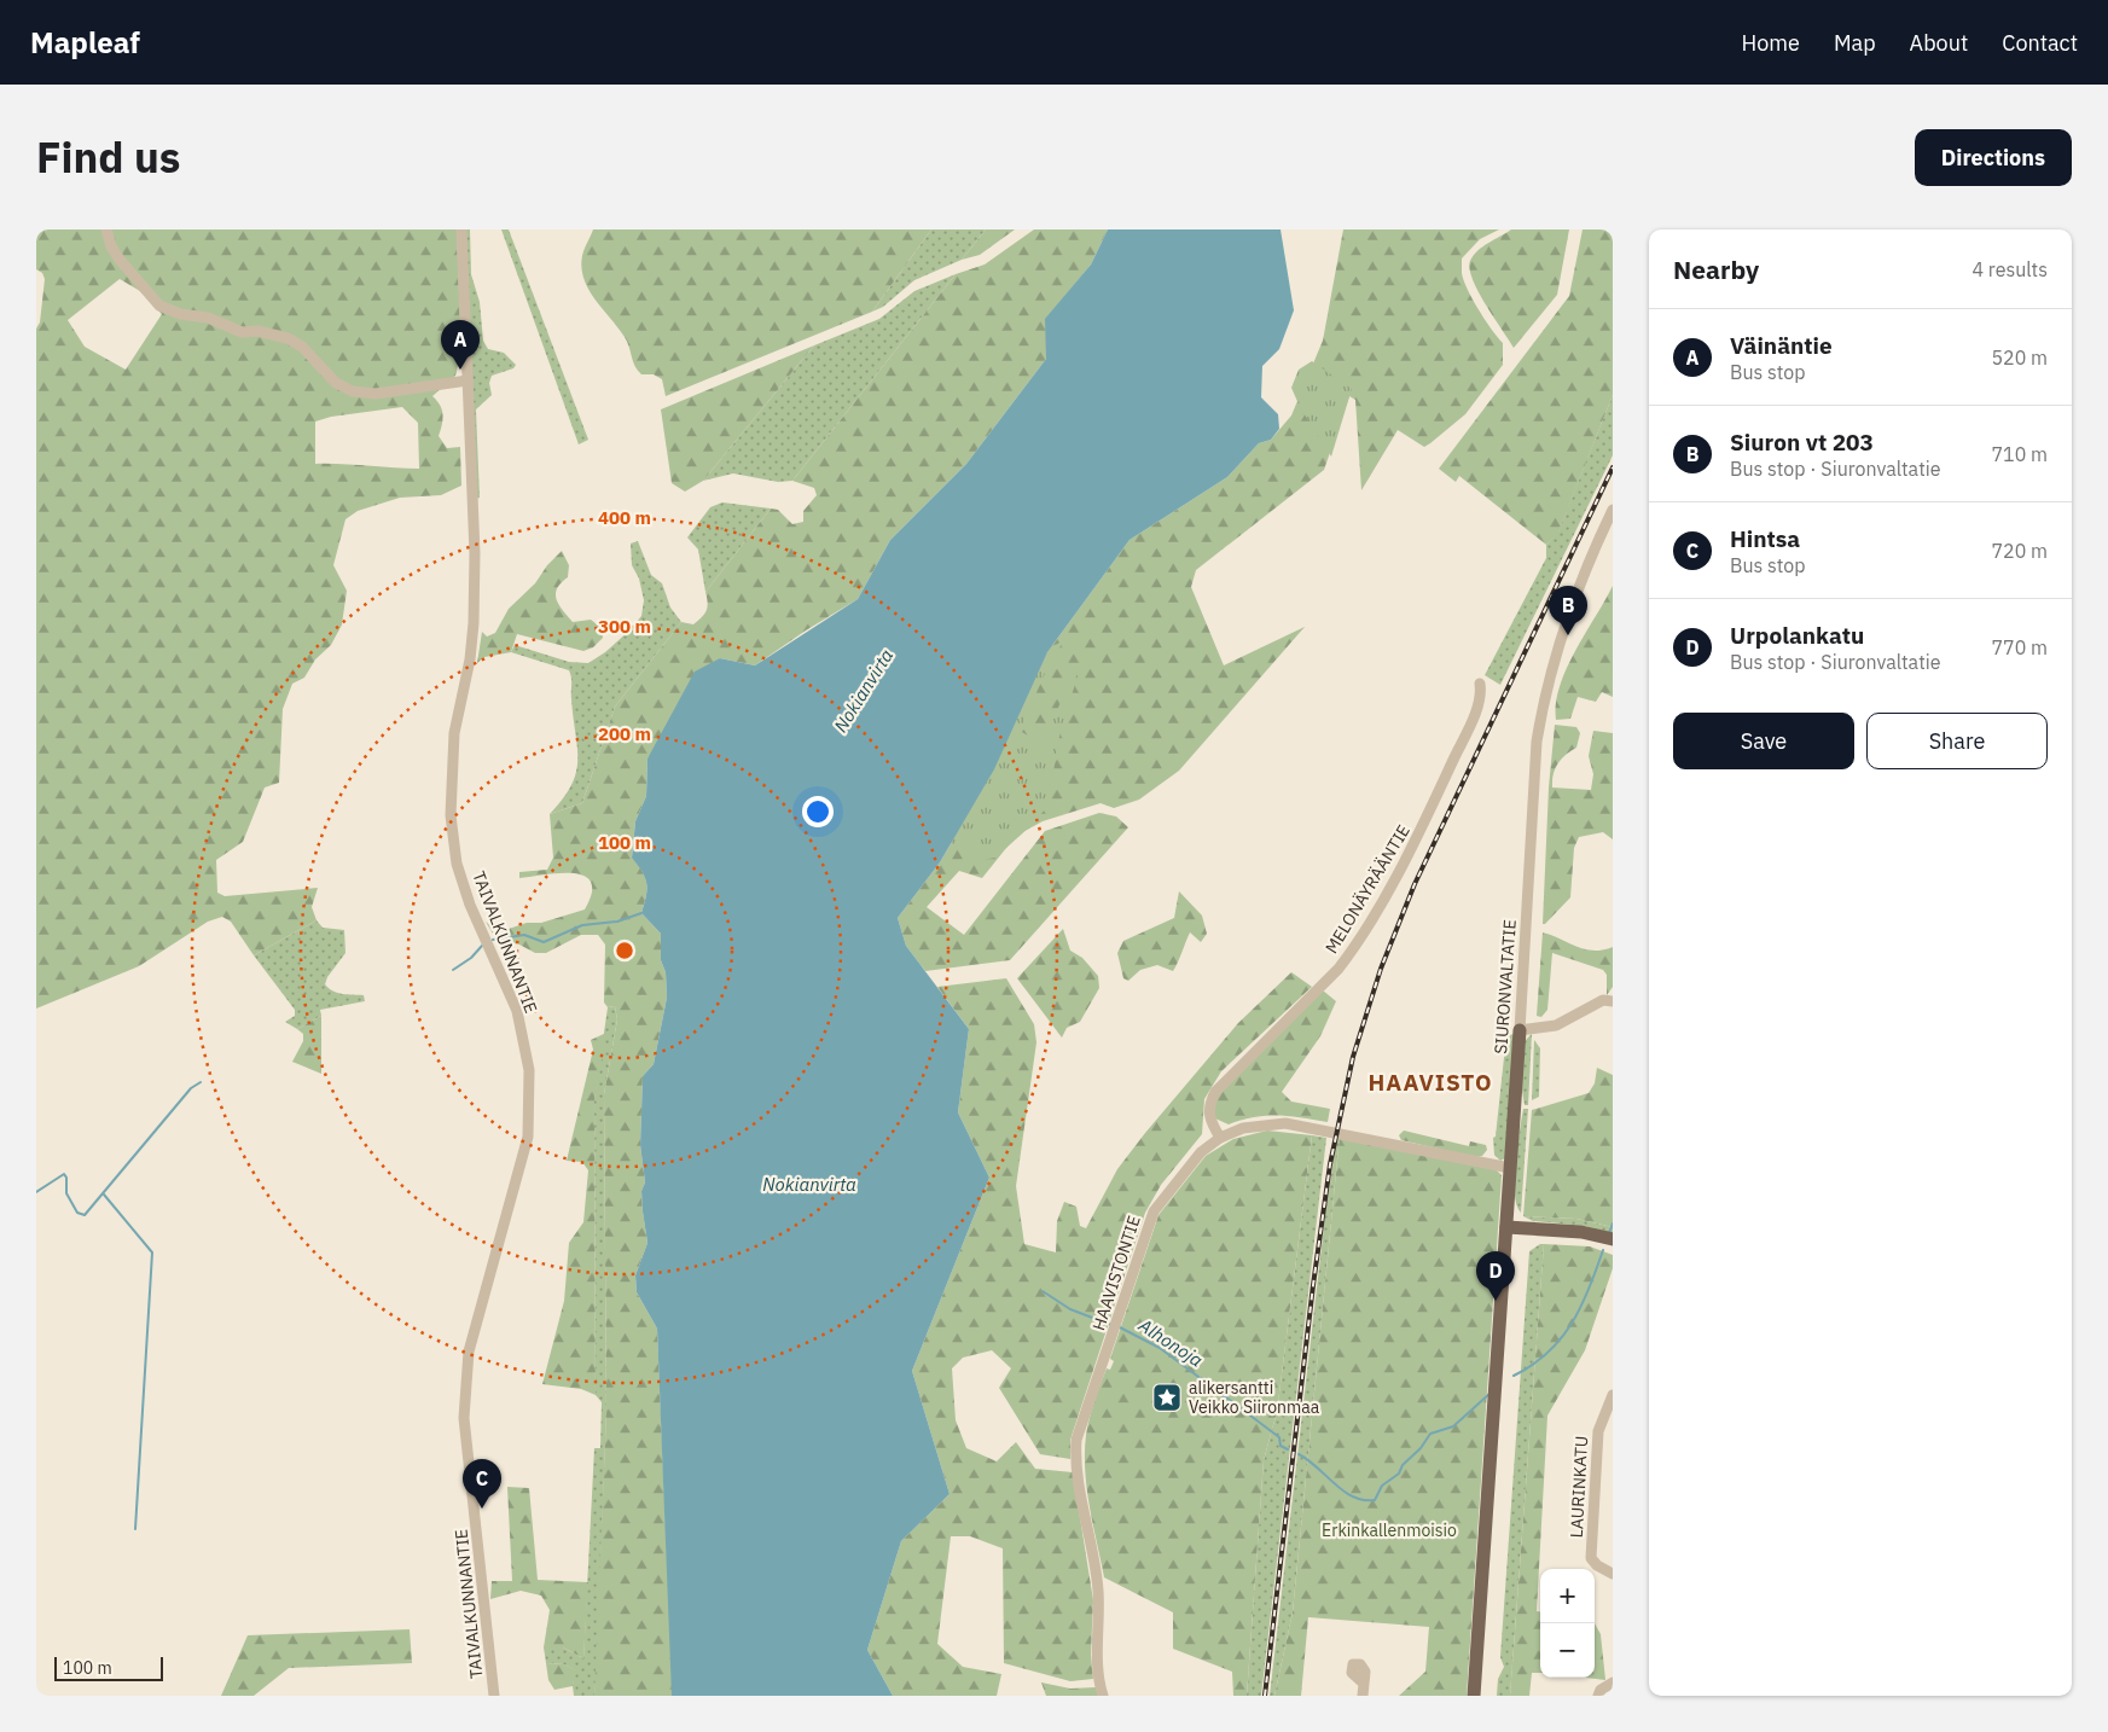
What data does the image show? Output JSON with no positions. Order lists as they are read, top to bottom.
{
  "streets": {
    "main road": ["SIURONVALTATIE"],
    "street": [
      "MELONÄYRÄÄNTIE",
      "TAIVALKUNNANTIE",
      "HAAVISTONTIE",
      "LAURINKATU"
    ]
  },
  "crossings": [
    ["MELONÄYRÄÄNTIE", "HAAVISTONTIE"],
    ["SIURONVALTATIE", "HAAVISTONTIE"]
  ],
  "districts": ["HAAVISTO"],
  "water": ["Nokianvirta", "Alhonoja"],
  "parks": ["Erkinkallenmoisio"],
  "places": {
    "place": ["alikersantti Veikko Siironmaa"]
  },
  "scale_bar": "100 m",
  "page": {
    "header": "Mapleaf",
    "nav": [
      "Home",
      "Map",
      "About",
      "Contact"
    ],
    "title": "Find us",
    "buttons": [
      "Directions",
      ["Save", "Share"]
    ],
    "heading": ["Nearby", "4 results"],
    "list": [
      {
        "mark": "A",
        "name": "Väinäntie",
        "note": "Bus stop",
        "value": "520 m"
      },
      {
        "mark": "B",
        "name": "Siuron vt 203",
        "note": "Bus stop · Siuronvaltatie",
        "value": "710 m"
      },
      {
        "mark": "C",
        "name": "Hintsa",
        "note": "Bus stop",
        "value": "720 m"
      },
      {
        "mark": "D",
        "name": "Urpolankatu",
        "note": "Bus stop · Siuronvaltatie",
        "value": "770 m"
      }
    ],
    "pins": [
      "A",
      "B",
      "D",
      "C"
    ],
    "map_buttons": ["+", "−"],
    "scale": "100 m"
  },
  "rings": [
    "400 m",
    "300 m",
    "200 m",
    "100 m"
  ]
}
